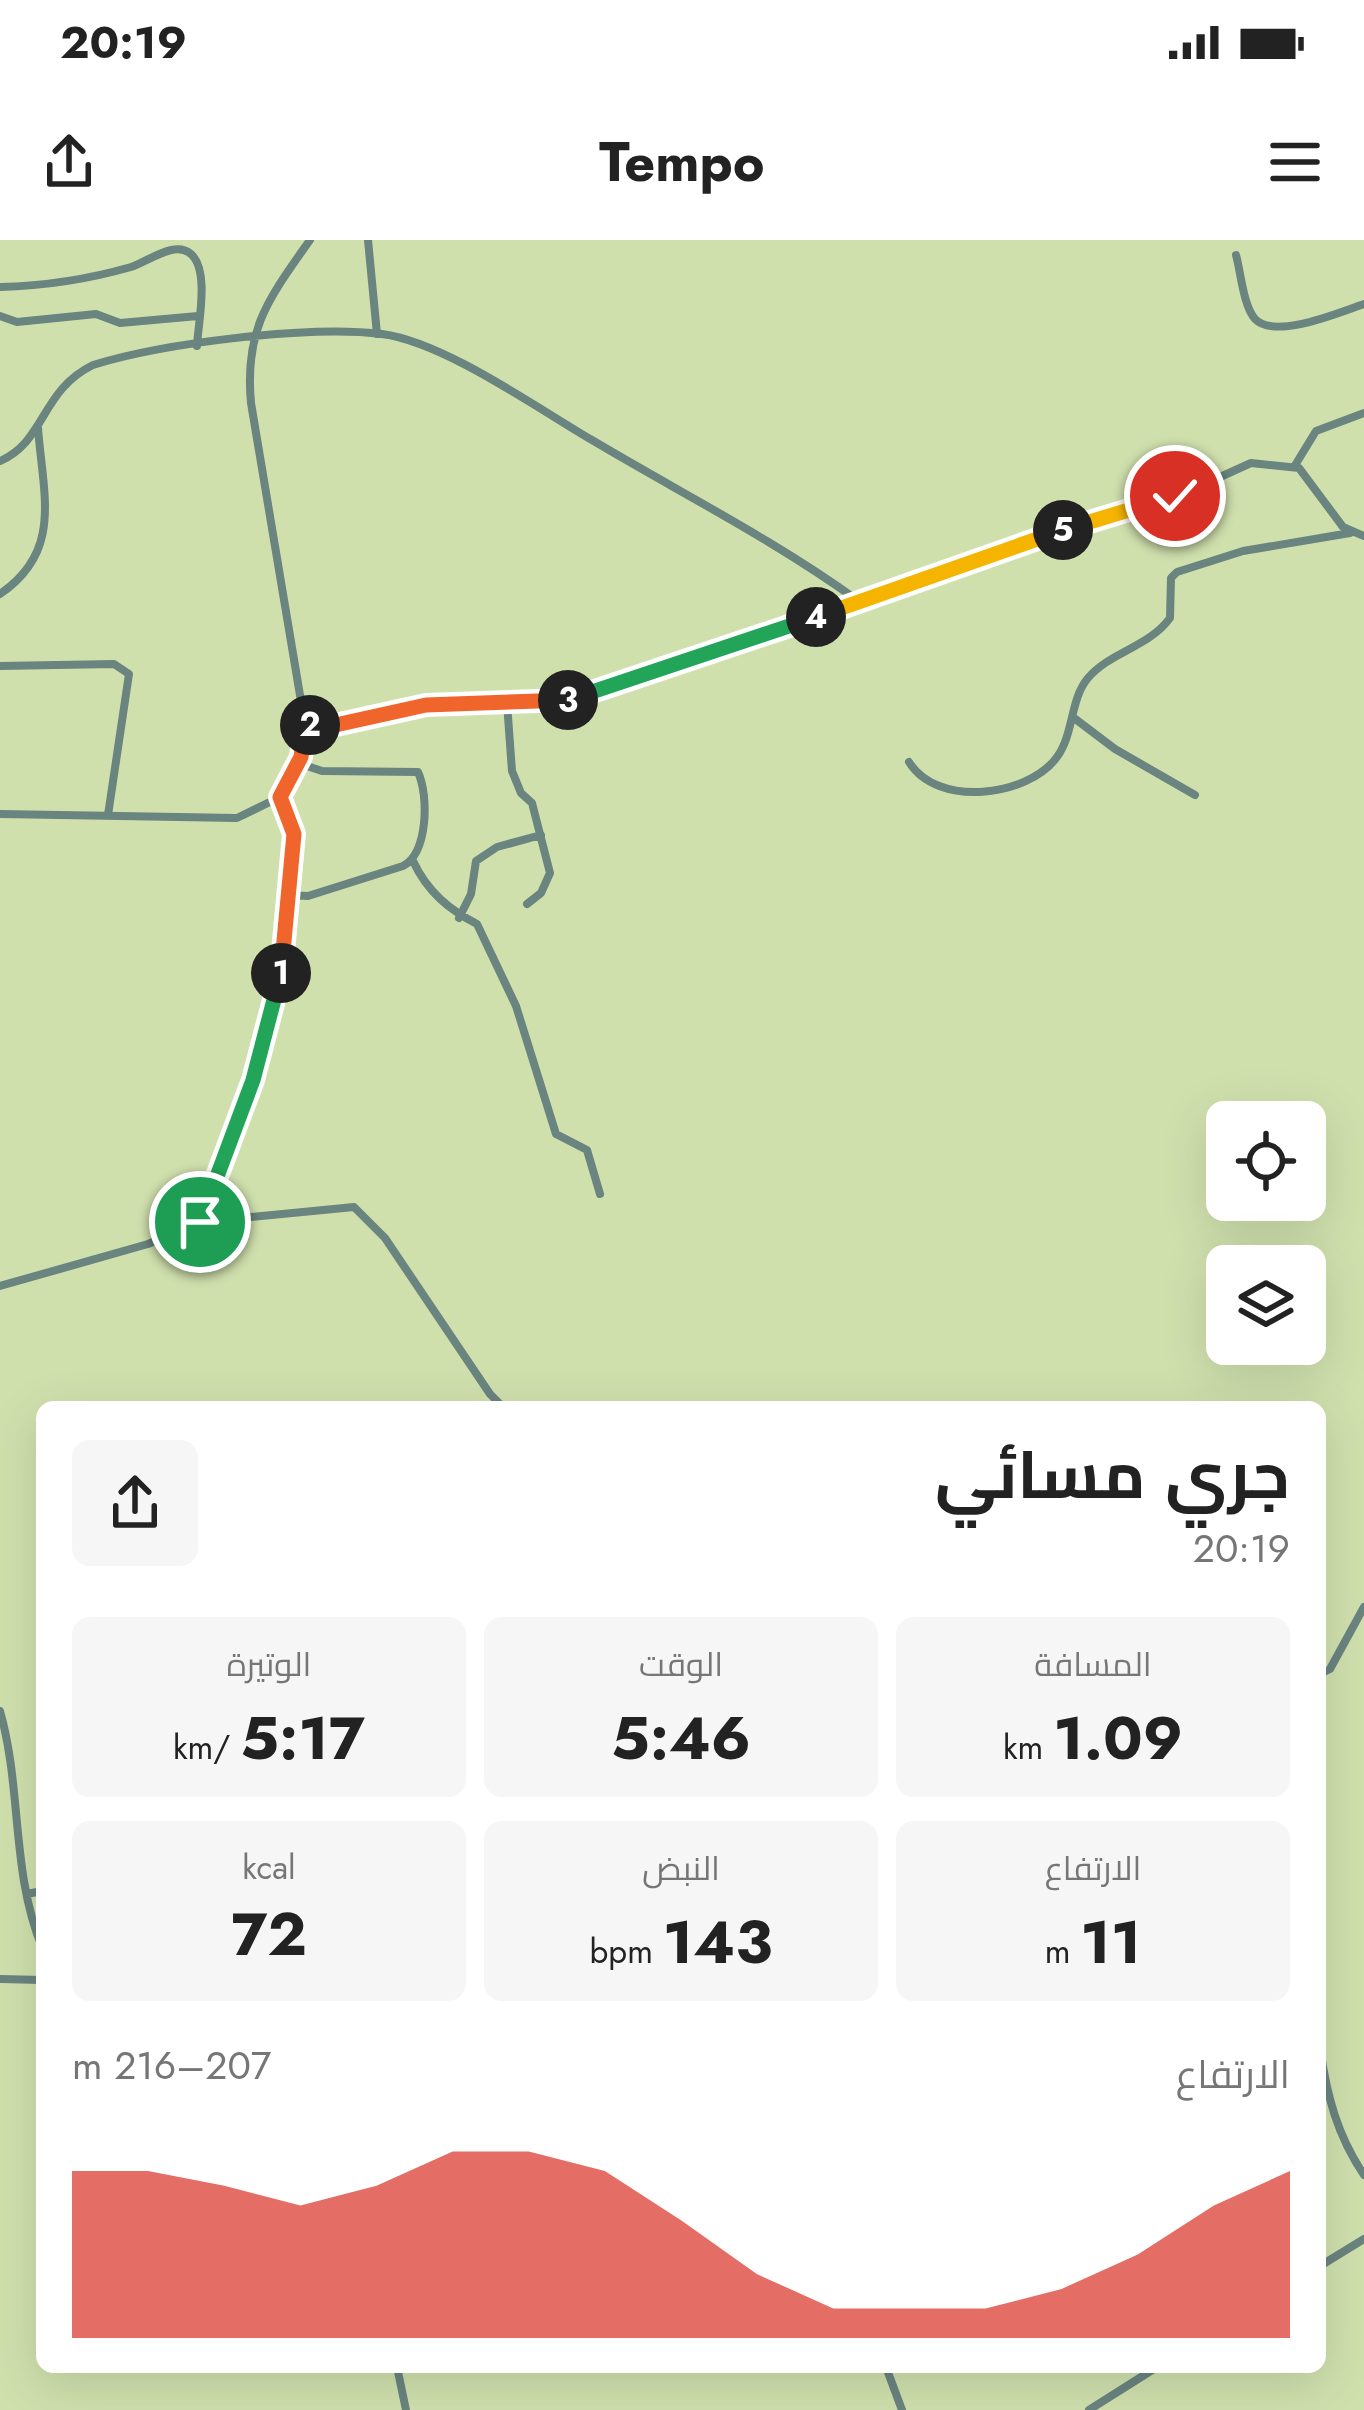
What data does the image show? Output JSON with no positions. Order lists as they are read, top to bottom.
{
  "page": {
    "status": "20:19",
    "header": "Tempo",
    "pins": [
      "5",
      "4",
      "3",
      "2",
      "1"
    ],
    "heading": ["جري مسائي", "20:19"],
    "stats": [
      ["المسافة", "1.09 km"],
      ["الوقت", "5:46"],
      ["الوتيرة", "5:17 /km"],
      ["الارتفاع", "11 m"],
      ["النبض", "143 bpm"],
      ["kcal", "72"]
    ],
    "chart": ["الارتفاع", "207–216 m"]
  }
}
